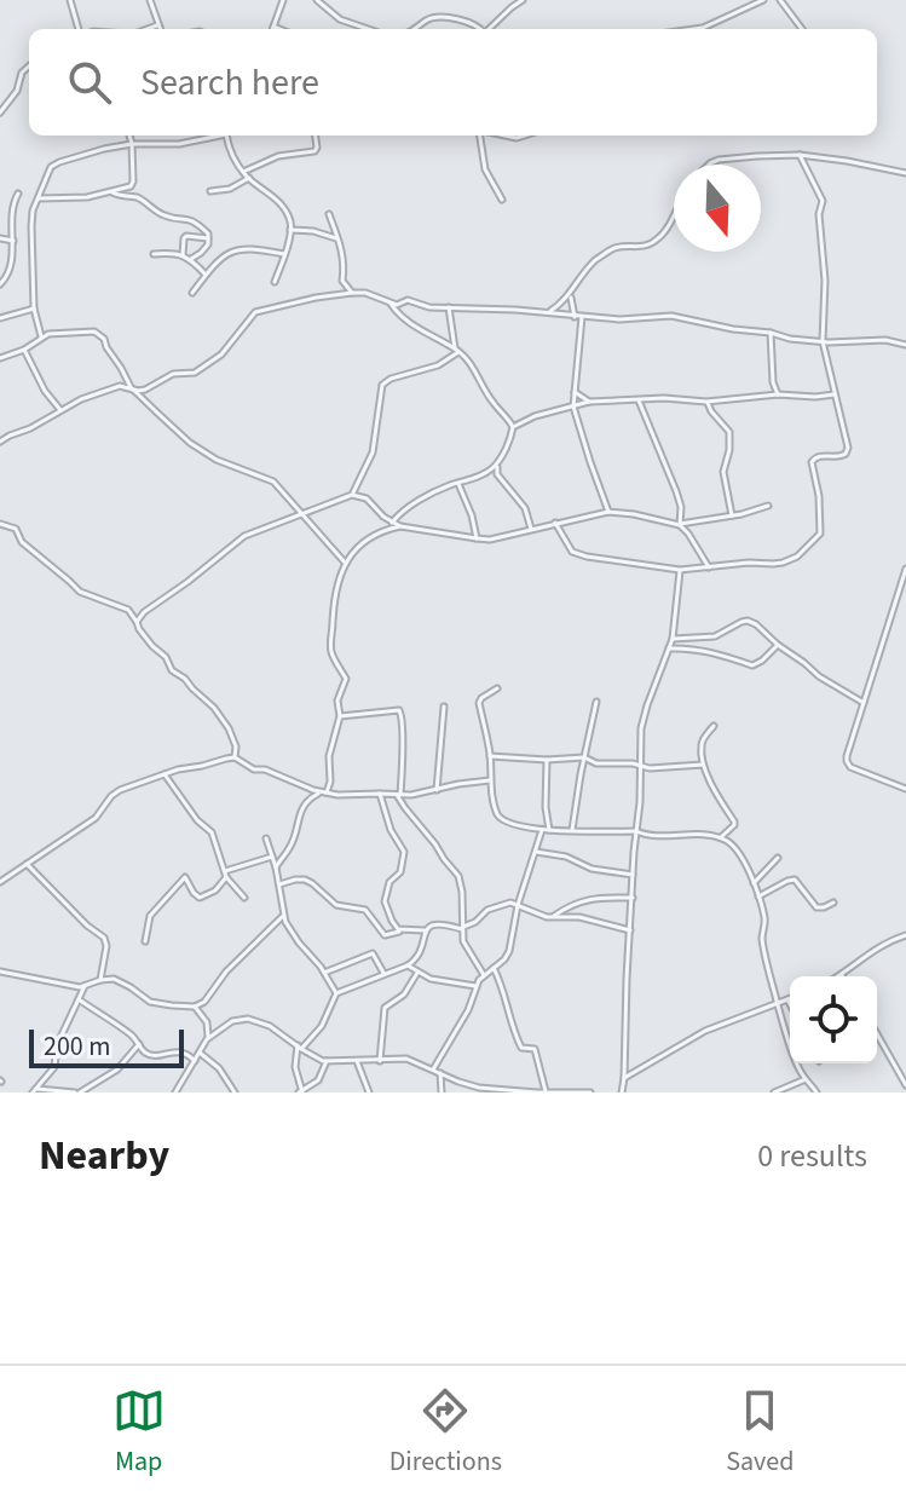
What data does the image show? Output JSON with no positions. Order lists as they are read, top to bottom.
{
  "scale_bar": "200 m",
  "north": "bottom",
  "page": {
    "search": "Search here",
    "scale": "200 m",
    "heading": ["Nearby", "0 results"],
    "nav": ["Map", "Directions", "Saved"]
  }
}
